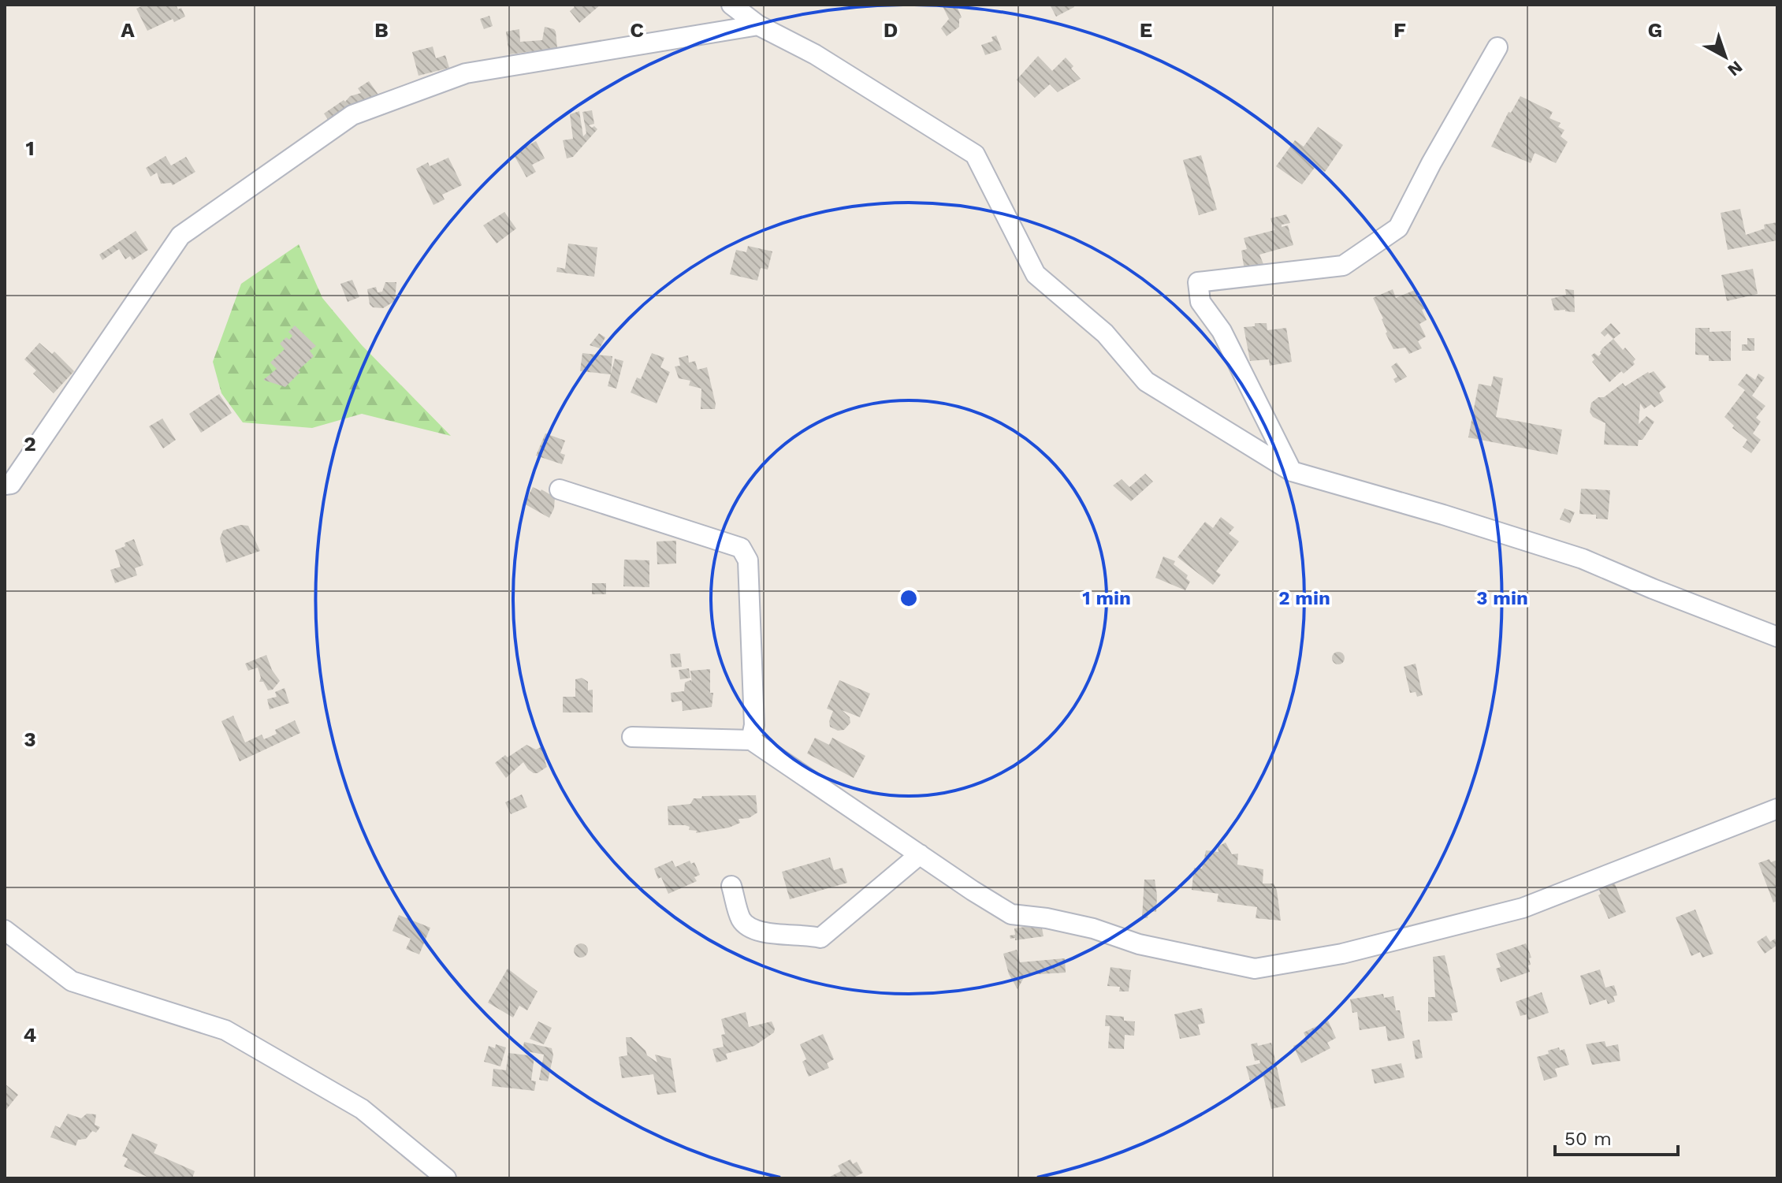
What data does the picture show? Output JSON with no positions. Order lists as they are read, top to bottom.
{
  "scale_bar": "50 m",
  "north": "bottom right",
  "grid": {
    "columns": [
      "A",
      "B",
      "C",
      "D",
      "E",
      "F",
      "G"
    ],
    "rows": [
      "1",
      "2",
      "3",
      "4"
    ]
  },
  "rings": ["1 min", "2 min", "3 min"]
}
